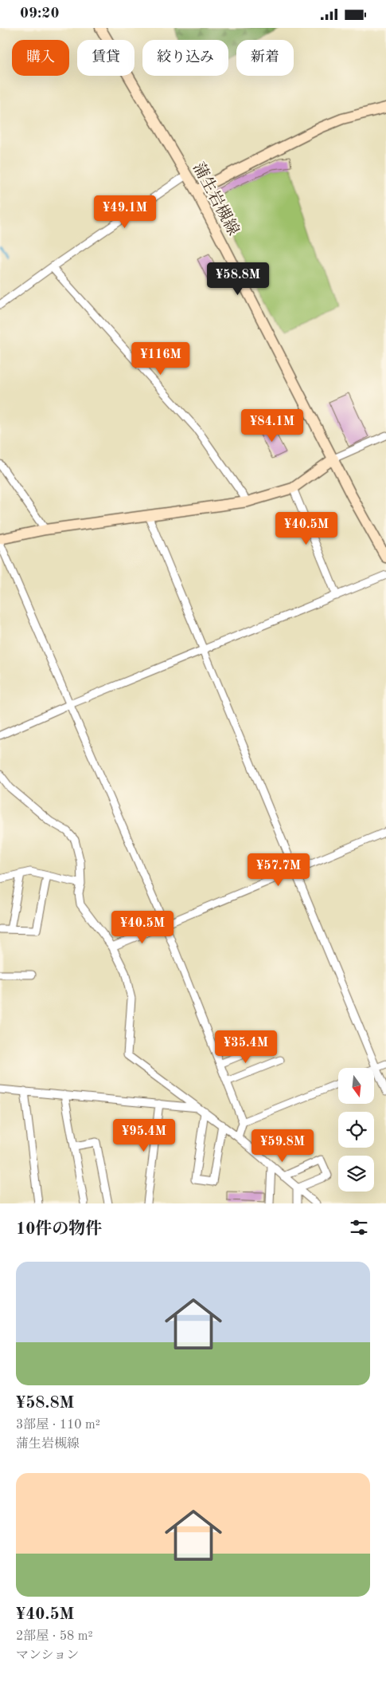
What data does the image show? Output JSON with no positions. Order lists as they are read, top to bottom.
{
  "streets": {
    "main road": ["蒲生岩槻線"]
  },
  "north": "bottom",
  "page": {
    "status": "09:20",
    "chip": [
      "購入",
      "賃貸",
      "絞り込み",
      "新着"
    ],
    "price": [
      "¥49.1M",
      "¥58.8M",
      "¥116M",
      "¥84.1M",
      "¥40.5M",
      "¥57.7M",
      "¥40.5M",
      "¥35.4M",
      "¥95.4M",
      "¥59.8M"
    ],
    "heading": "10件の物件",
    "list": [
      {
        "name": "¥58.8M",
        "note": "3部屋 · 110 m² · 蒲生岩槻線"
      },
      {
        "name": "¥40.5M",
        "note": "2部屋 · 58 m² · マンション"
      }
    ]
  }
}
